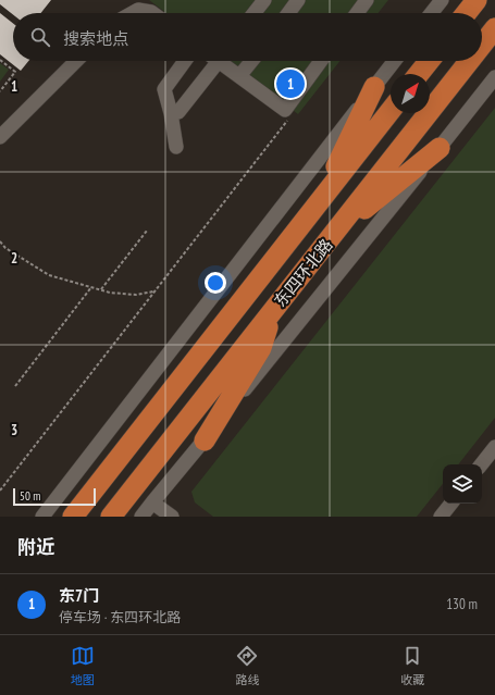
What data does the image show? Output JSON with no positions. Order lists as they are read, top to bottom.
{
  "streets": {
    "highway": ["东四环北路"]
  },
  "scale_bar": "50 m",
  "north": "top right",
  "page": {
    "search": "搜索地点",
    "pins": "1",
    "scale": "50 m",
    "heading": "附近",
    "list": [
      {
        "mark": "1",
        "name": "东7门",
        "note": "停车场 · 东四环北路",
        "value": "130 m"
      }
    ],
    "nav": ["地图", "路线", "收藏"]
  },
  "grid": {
    "rows": ["1", "2", "3"]
  }
}
